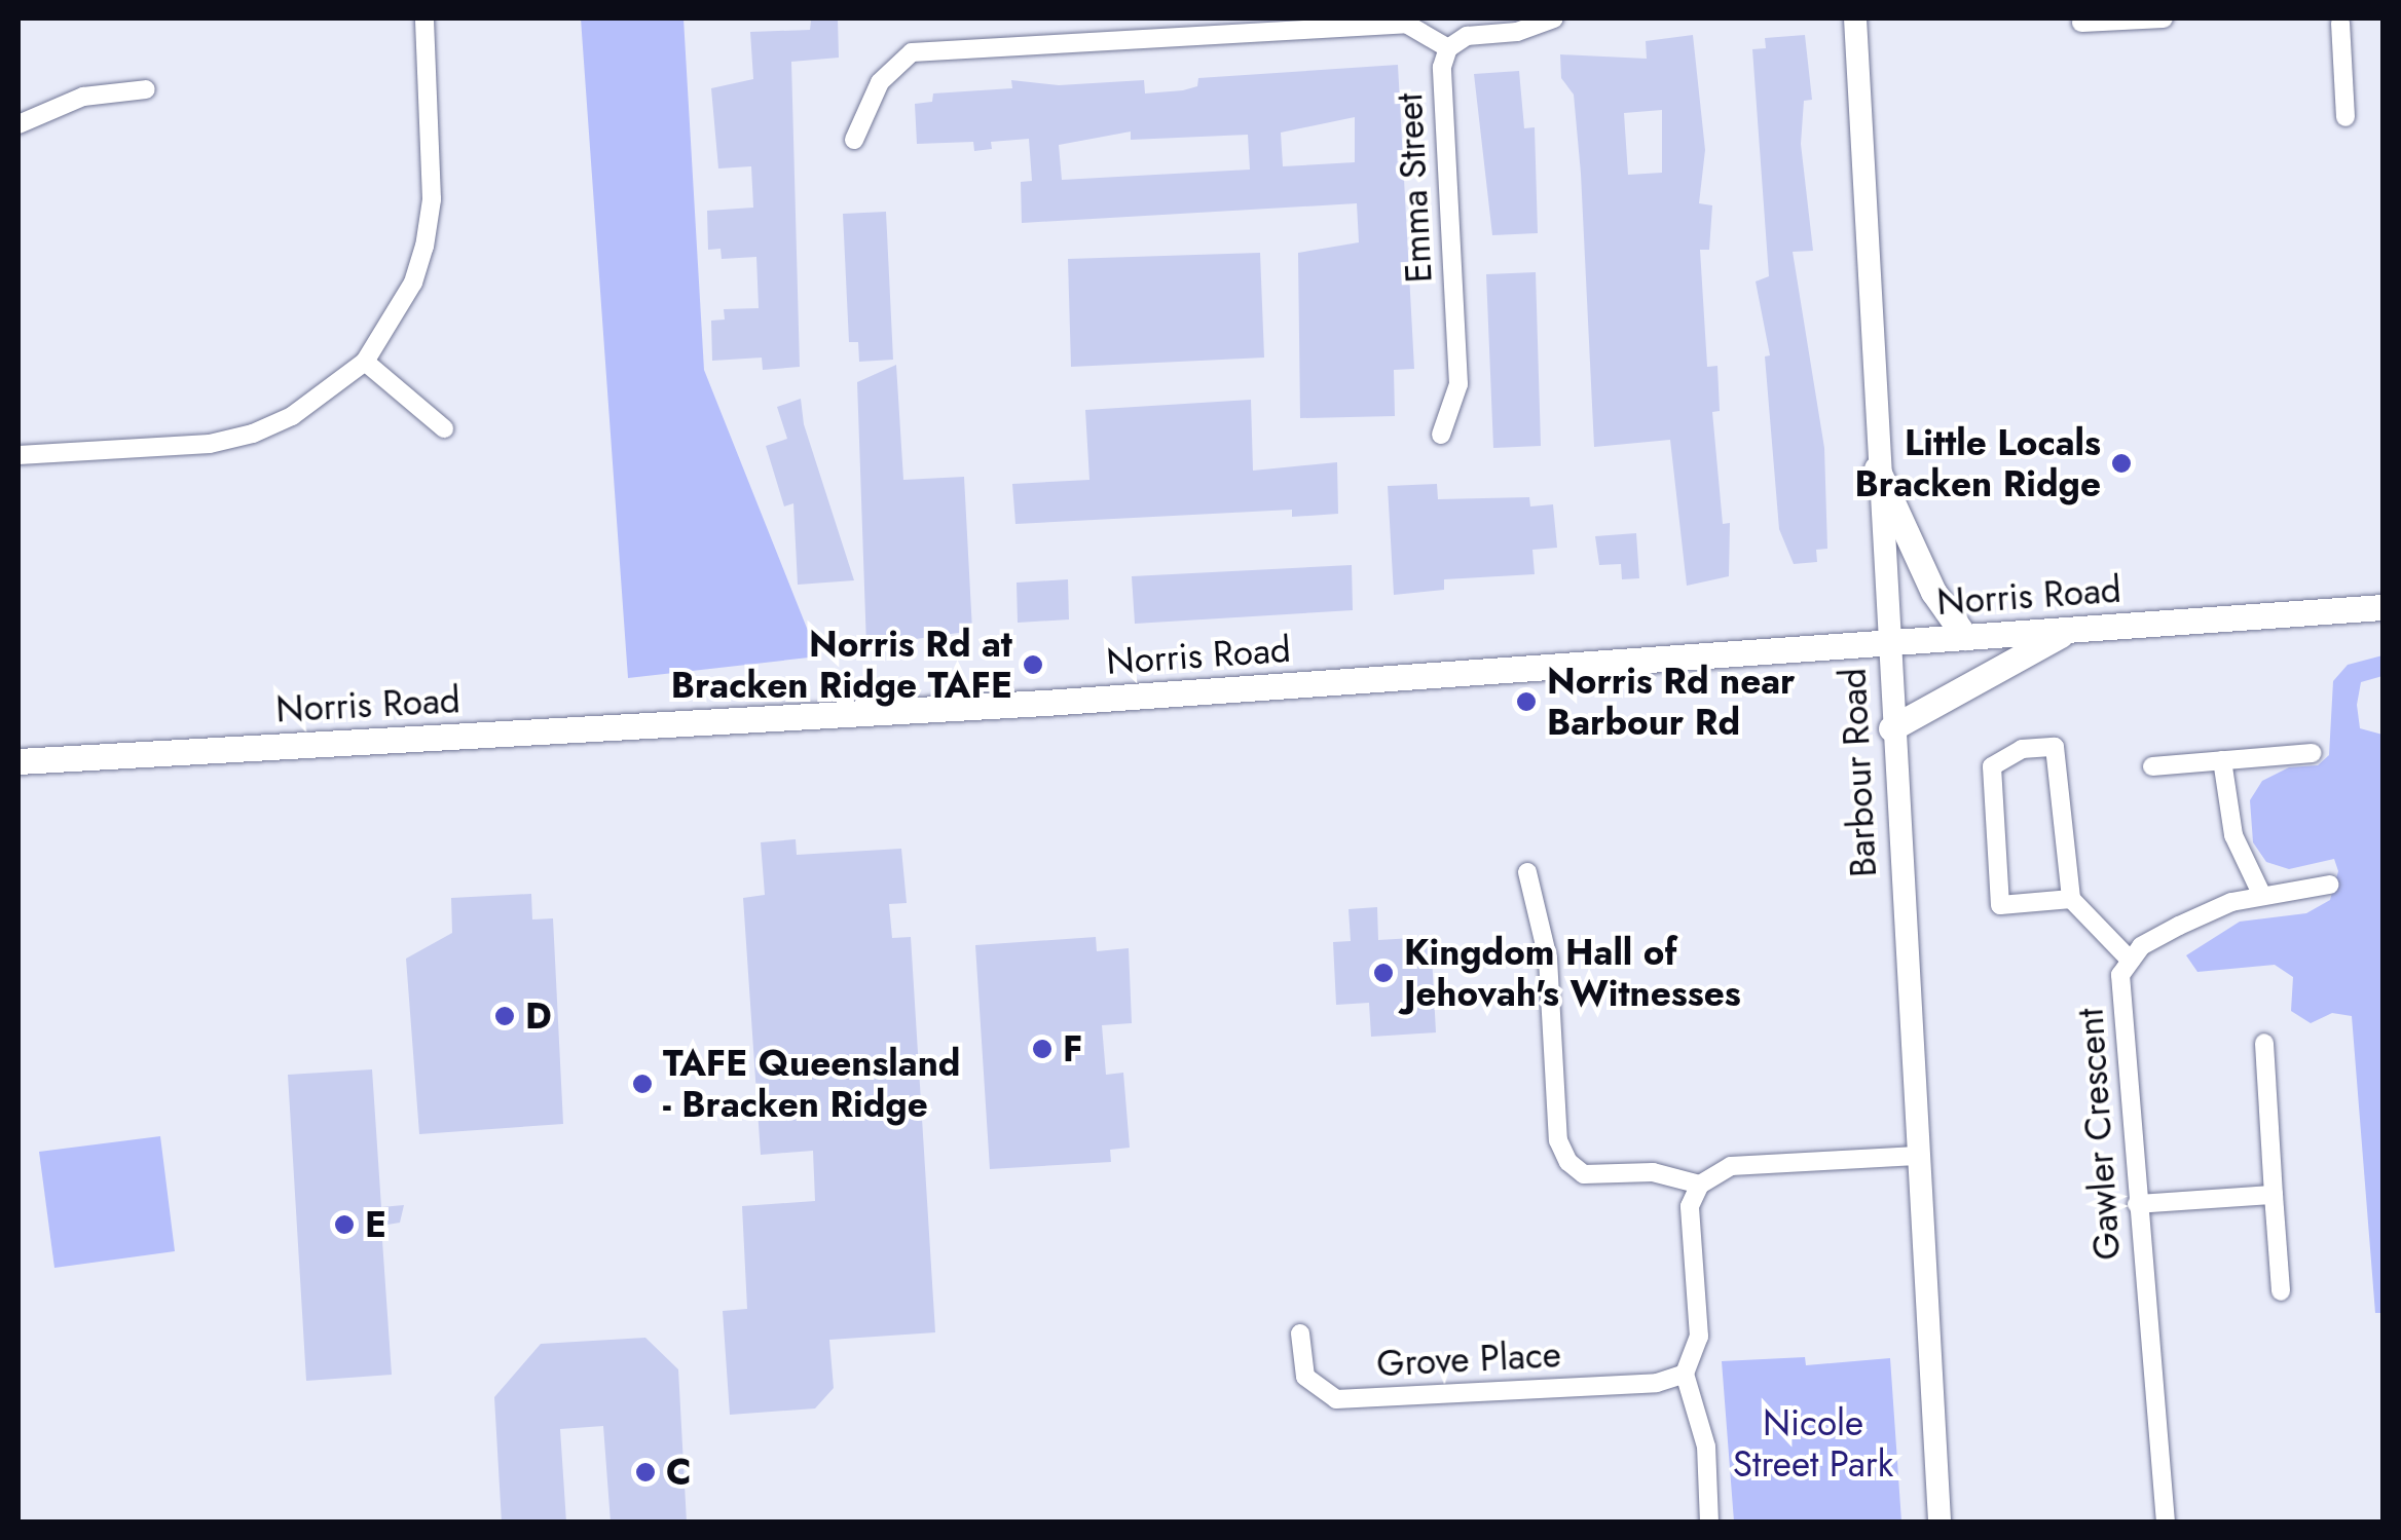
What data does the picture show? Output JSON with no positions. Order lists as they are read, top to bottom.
{
  "streets": {
    "main road": ["Norris Road"],
    "street": [
      "Emma Street",
      "Barbour Road",
      "Gawler Crescent",
      "Grove Place"
    ]
  },
  "crossings": [
    ["Norris Road", "Barbour Road"]
  ],
  "parks": ["Nicole Street Park"],
  "places": [
    "Little Locals Bracken Ridge",
    "Norris Rd at Bracken Ridge TAFE",
    "Norris Rd near Barbour Rd",
    "Kingdom Hall of Jehovah's Witnesses",
    "D",
    "F",
    "TAFE Queensland - Bracken Ridge",
    "E",
    "C"
  ]
}
